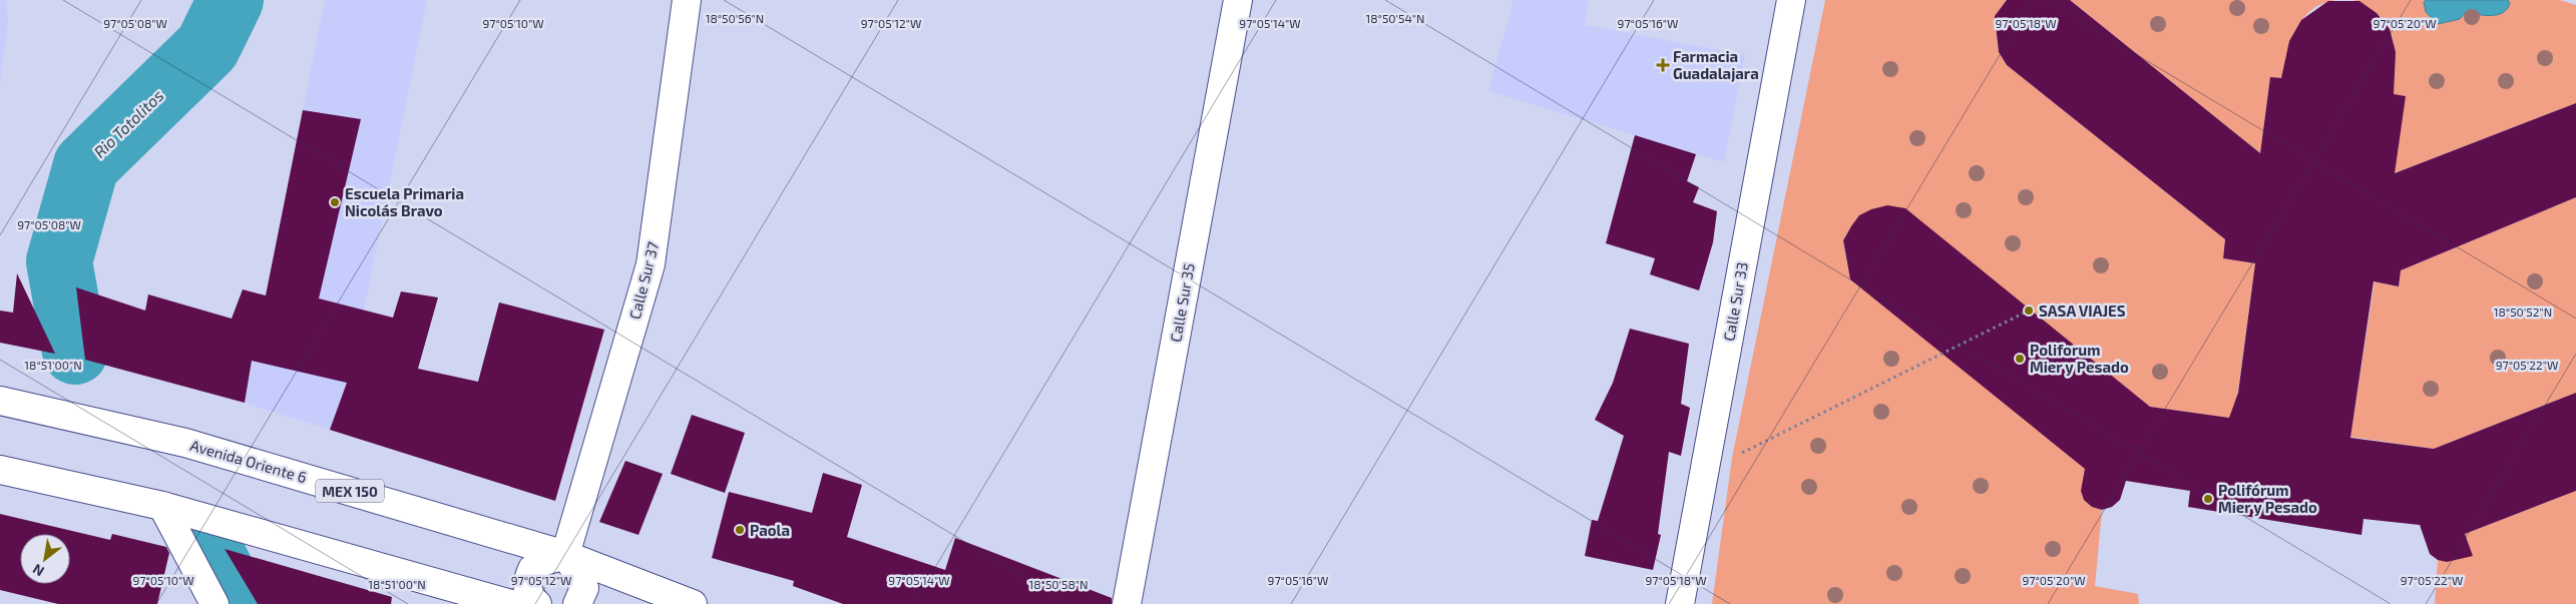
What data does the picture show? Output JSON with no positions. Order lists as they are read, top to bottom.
{
  "streets": {
    "street": [
      "Calle Sur 37",
      "Calle Sur 33",
      "Calle Sur 35",
      "Avenida Oriente 6",
      "MEX 150"
    ]
  },
  "crossings": [
    ["Calle Sur 37", "Avenida Oriente 6"]
  ],
  "water": ["Rio Totolitos"],
  "places": {
    "health": ["Farmacia Guadalajara"],
    "other": [
      "Escuela Primaria Nicolás Bravo",
      "SASA VIAJES",
      "Poliforum Mier y Pesado",
      "Polifórum Mier y Pesado",
      "Paola"
    ]
  },
  "north": "bottom left",
  "coordinates": [
    "18°50'54\"N",
    "18°50'56\"N",
    "97°05'08\"W",
    "97°05'10\"W",
    "97°05'12\"W",
    "97°05'14\"W",
    "97°05'16\"W",
    "97°05'18\"W",
    "97°05'20\"W",
    "18°50'52\"N",
    "97°05'22\"W",
    "18°51'00\"N",
    "18°50'58\"N"
  ]
}
